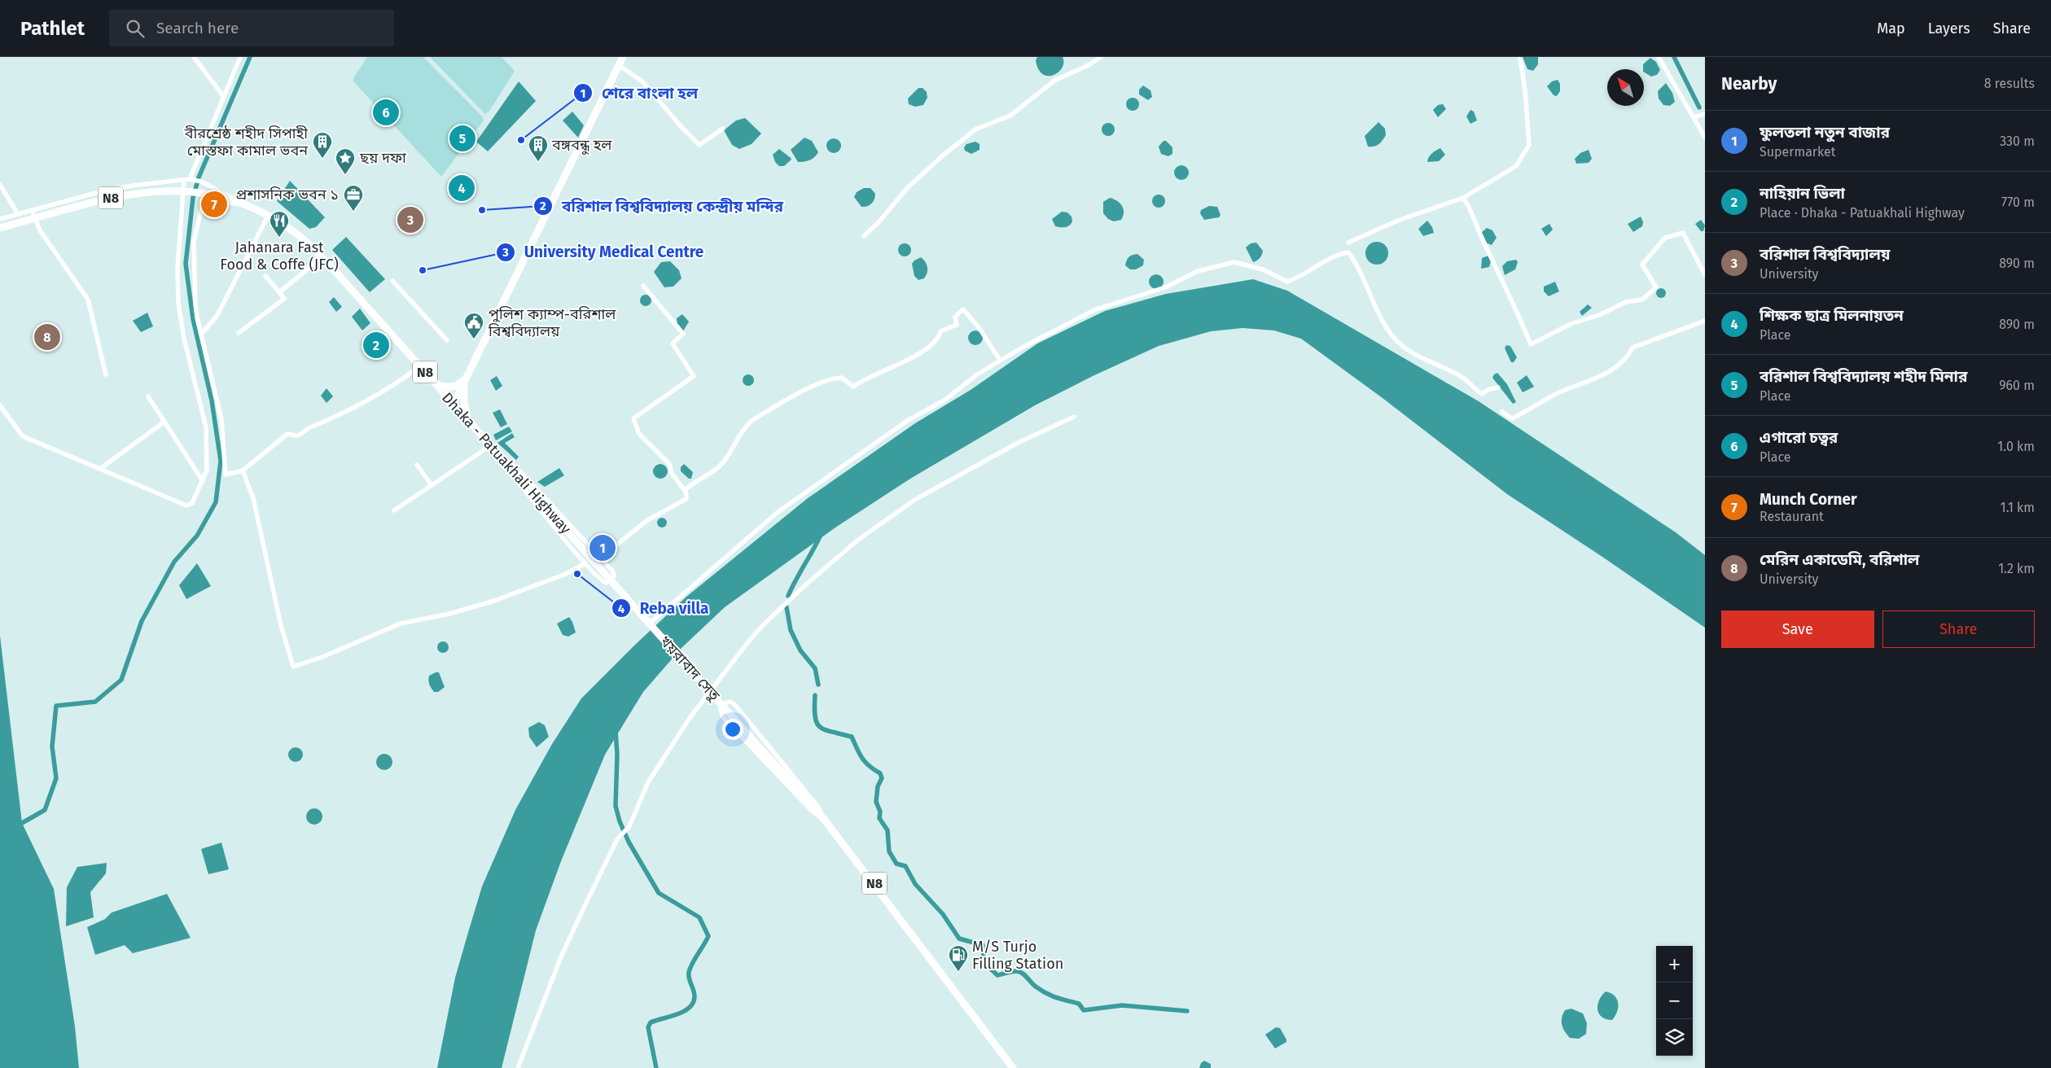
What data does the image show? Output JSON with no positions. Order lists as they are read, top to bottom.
{
  "streets": {
    "highway": ["N8", "Dhaka - Patuakhali Highway", "খয়রাবাদ সেতু"]
  },
  "crossings": [
    ["N8", "খয়রাবাদ সেতু"],
    ["Dhaka - Patuakhali Highway", "খয়রাবাদ সেতু"]
  ],
  "places": {
    "other": [
      "শেরে বাংলা হল",
      "বরিশাল বিশ্ববিদ্যালয় কেন্দ্রীয় মন্দির",
      "University Medical Centre",
      "Reba villa"
    ],
    "building": ["বীরশ্রেষ্ঠ শহীদ সিপাহী মোস্তফা কামাল ভবন", "বঙ্গবন্ধু হল"],
    "place": ["ছয় দফা"],
    "office": ["প্রশাসনিক ভবন ১"],
    "restaurant": ["Jahanara Fast Food & Coffe (JFC)"],
    "public building": ["পুলিশ ক্যাম্প-বরিশাল বিশ্ববিদ্যালয়"],
    "fuel station": ["M/S Turjo Filling Station"]
  },
  "north": "top left",
  "page": {
    "header": "Pathlet",
    "search": "Search here",
    "nav": ["Map", "Layers", "Share"],
    "heading": ["Nearby", "8 results"],
    "pins": [
      "6",
      "5",
      "4",
      "7",
      "3",
      "8",
      "2",
      "1"
    ],
    "list": [
      {
        "mark": "1",
        "name": "ফুলতলা নতুন বাজার",
        "note": "Supermarket",
        "value": "330 m"
      },
      {
        "mark": "2",
        "name": "নাহিয়ান ভিলা",
        "note": "Place · Dhaka - Patuakhali Highway",
        "value": "770 m"
      },
      {
        "mark": "3",
        "name": "বরিশাল বিশ্ববিদ্যালয়",
        "note": "University",
        "value": "890 m"
      },
      {
        "mark": "4",
        "name": "শিক্ষক ছাত্র মিলনায়তন",
        "note": "Place",
        "value": "890 m"
      },
      {
        "mark": "5",
        "name": "বরিশাল বিশ্ববিদ্যালয় শহীদ মিনার",
        "note": "Place",
        "value": "960 m"
      },
      {
        "mark": "6",
        "name": "এগারো চত্বর",
        "note": "Place",
        "value": "1.0 km"
      },
      {
        "mark": "7",
        "name": "Munch Corner",
        "note": "Restaurant",
        "value": "1.1 km"
      },
      {
        "mark": "8",
        "name": "মেরিন একাডেমি, বরিশাল",
        "note": "University",
        "value": "1.2 km"
      }
    ],
    "buttons": ["Save", "Share"],
    "map_buttons": ["+", "−"]
  }
}
